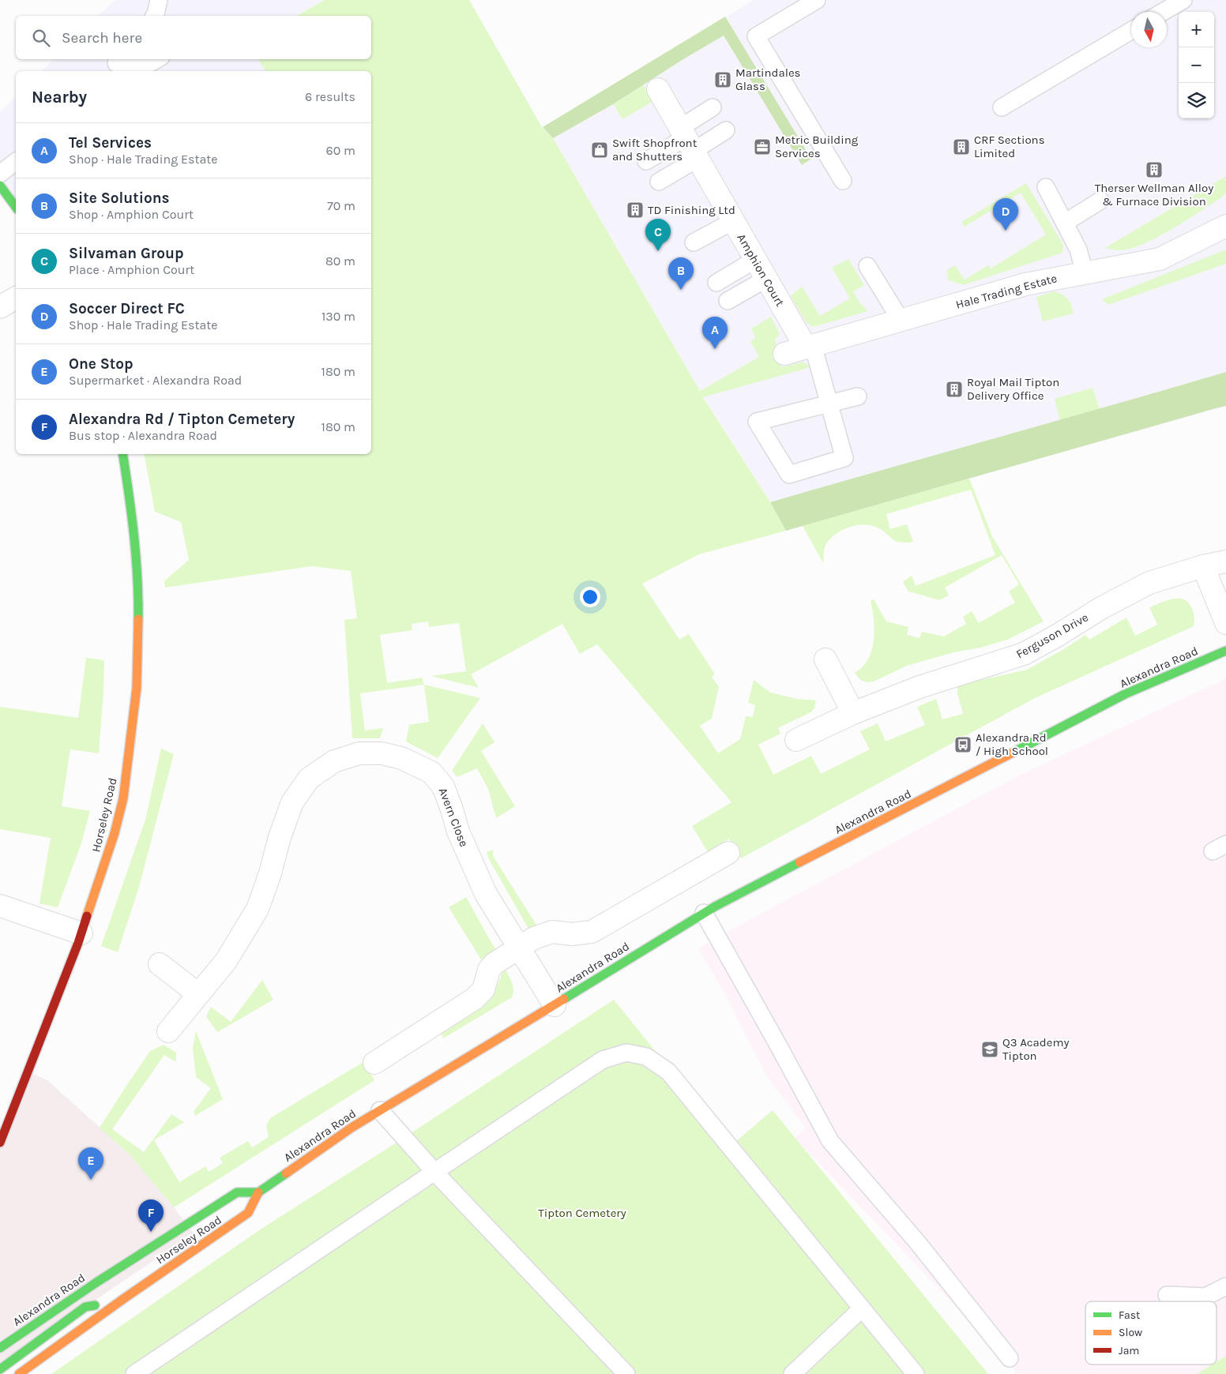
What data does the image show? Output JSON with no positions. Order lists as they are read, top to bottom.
{
  "streets": {
    "main road": ["Alexandra Road", "Horseley Road"],
    "street": [
      "Amphion Court",
      "Hale Trading Estate",
      "Ferguson Drive",
      "Avern Close"
    ]
  },
  "crossings": [
    ["Amphion Court", "Hale Trading Estate"],
    ["Alexandra Road", "Horseley Road"],
    ["Alexandra Road", "Avern Close"]
  ],
  "parks": ["Tipton Cemetery"],
  "places": {
    "building": [
      "Martindales Glass",
      "CRF Sections Limited",
      "Therser Wellman Alloy & Furnace Division",
      "TD Finishing Ltd",
      "Royal Mail Tipton Delivery Office"
    ],
    "office": ["Metric Building Services"],
    "shop": ["Swift Shopfront and Shutters"],
    "bus stop": ["Alexandra Rd / High School"],
    "school or university": ["Q3 Academy Tipton"]
  },
  "legend": ["Fast", "Slow", "Jam"],
  "north": "bottom",
  "page": {
    "map_buttons": ["+", "−"],
    "search": "Search here",
    "heading": ["Nearby", "6 results"],
    "list": [
      {
        "mark": "A",
        "name": "Tel Services",
        "note": "Shop · Hale Trading Estate",
        "value": "60 m"
      },
      {
        "mark": "B",
        "name": "Site Solutions",
        "note": "Shop · Amphion Court",
        "value": "70 m"
      },
      {
        "mark": "C",
        "name": "Silvaman Group",
        "note": "Place · Amphion Court",
        "value": "80 m"
      },
      {
        "mark": "D",
        "name": "Soccer Direct FC",
        "note": "Shop · Hale Trading Estate",
        "value": "130 m"
      },
      {
        "mark": "E",
        "name": "One Stop",
        "note": "Supermarket · Alexandra Road",
        "value": "180 m"
      },
      {
        "mark": "F",
        "name": "Alexandra Rd / Tipton Cemetery",
        "note": "Bus stop · Alexandra Road",
        "value": "180 m"
      }
    ],
    "pins": [
      "D",
      "C",
      "B",
      "A",
      "E",
      "F"
    ]
  }
}
